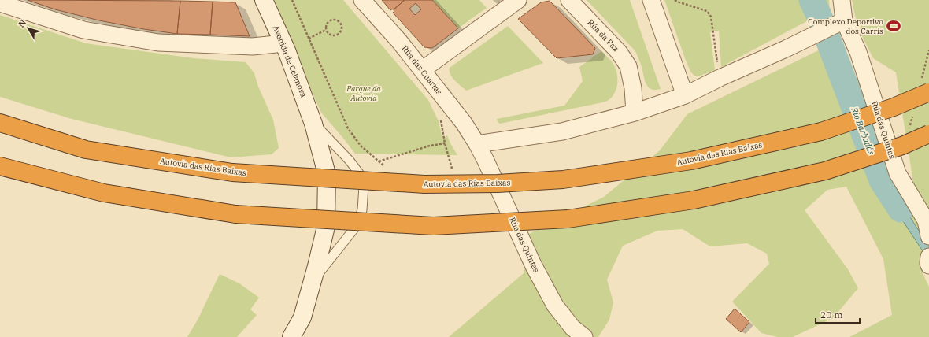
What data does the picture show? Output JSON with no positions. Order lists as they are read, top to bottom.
{
  "streets": {
    "highway": ["Autovía das Rías Baixas"],
    "street": [
      "Rúa da Paz",
      "Avenida de Celanova",
      "Rúa das Cuartas",
      "Rúa das Quintas"
    ]
  },
  "crossings": [
    ["Rúa das Cuartas", "Rúa das Quintas"]
  ],
  "water": ["Rio Barbadás"],
  "parks": ["Parque da Autovía"],
  "places": {
    "sports": ["Complexo Deportivo dos Carrís"]
  },
  "scale_bar": "20 m",
  "north": "top left"
}
